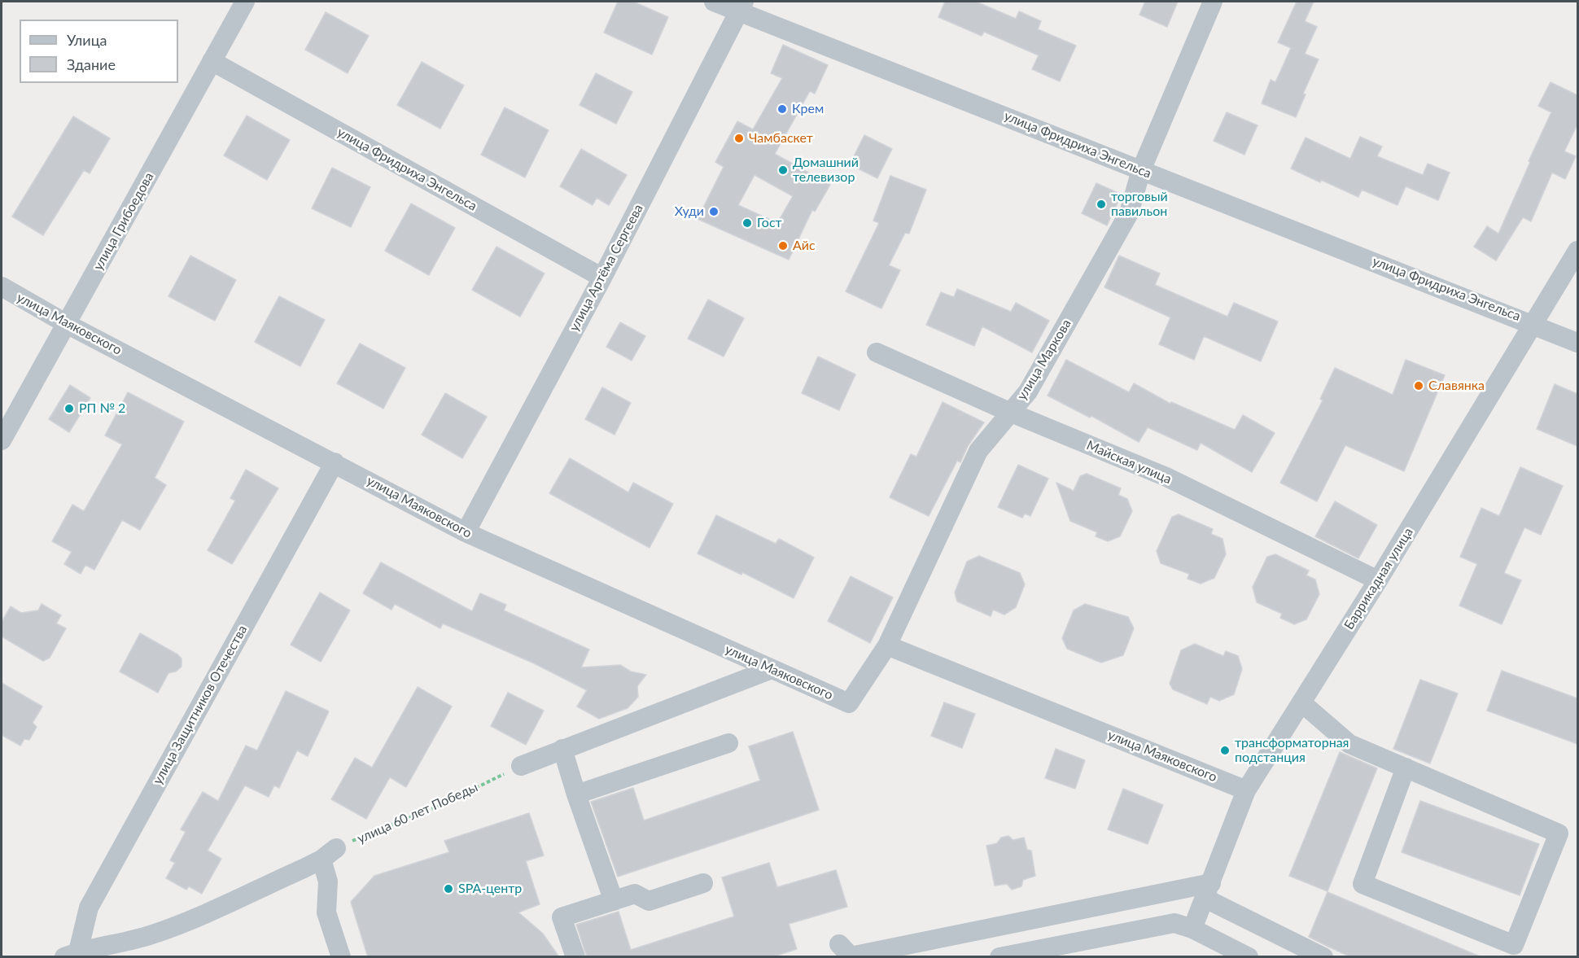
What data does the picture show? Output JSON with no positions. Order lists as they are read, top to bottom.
{
  "streets": {
    "street": [
      "улица Фридриха Энгельса",
      "улица Грибоедова",
      "улица Артёма Сергеева",
      "улица Маяковского",
      "улица Маркова",
      "Майская улица",
      "Баррикадная улица",
      "улица Защитников Отечества"
    ],
    "path": ["улица 60 лет Победы"]
  },
  "crossings": [
    ["улица Фридриха Энгельса", "улица Грибоедова"],
    ["улица Фридриха Энгельса", "улица Артёма Сергеева"],
    ["улица Фридриха Энгельса", "улица Маркова"],
    ["улица Фридриха Энгельса", "Баррикадная улица"],
    ["улица Грибоедова", "улица Маяковского"],
    ["улица Артёма Сергеева", "улица Маяковского"],
    ["улица Маяковского", "улица Маркова"],
    ["улица Маяковского", "Баррикадная улица"],
    ["улица Маяковского", "улица Защитников Отечества"],
    ["улица Маркова", "Майская улица"],
    ["Майская улица", "Баррикадная улица"]
  ],
  "places": [
    "Крем",
    "Чамбаскет",
    "Домашний телевизор",
    "торговый павильон",
    "Худи",
    "Гост",
    "Айс",
    "Славянка",
    "РП № 2",
    "трансформаторная подстанция",
    "SPA-центр"
  ],
  "legend": ["Улица", "Здание"]
}
